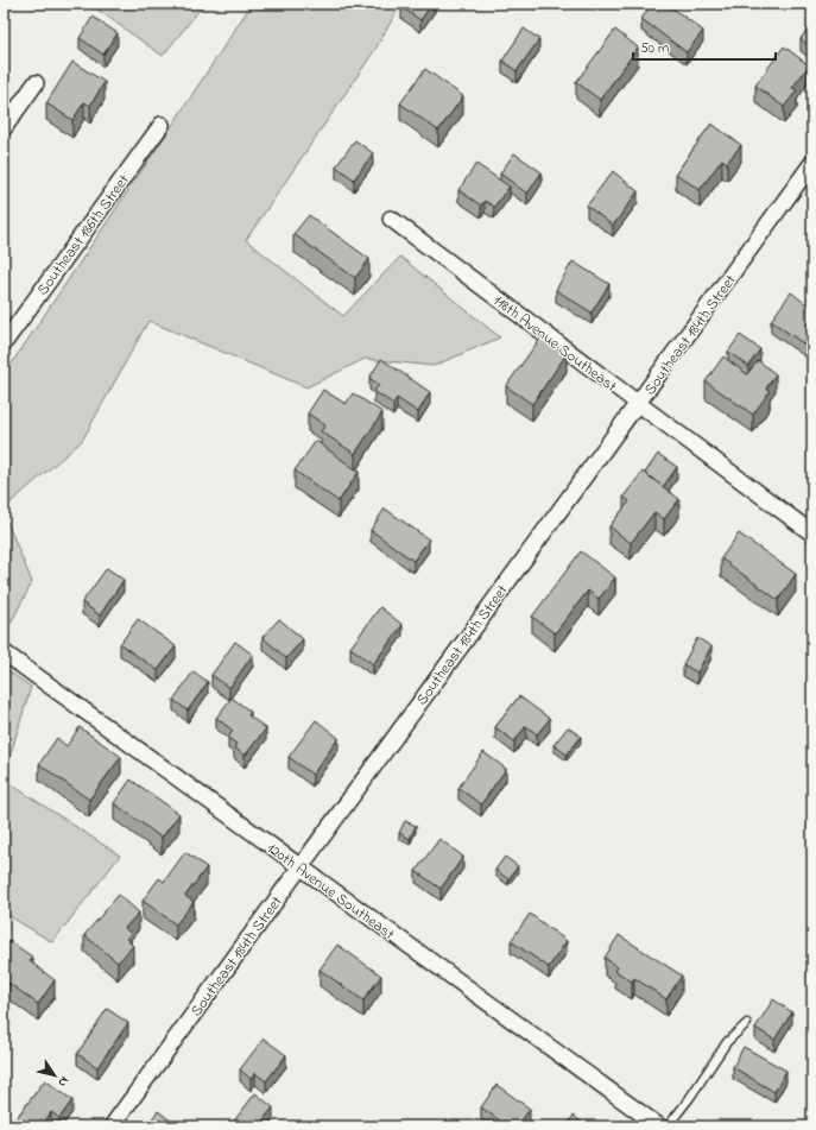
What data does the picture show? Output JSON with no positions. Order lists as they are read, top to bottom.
{
  "streets": {
    "street": [
      "Southeast 186th Street",
      "Southeast 184th Street",
      "118th Avenue Southeast",
      "120th Avenue Southeast"
    ]
  },
  "crossings": [
    ["Southeast 184th Street", "118th Avenue Southeast"],
    ["Southeast 184th Street", "120th Avenue Southeast"]
  ],
  "scale_bar": "50 m",
  "north": "bottom right"
}
